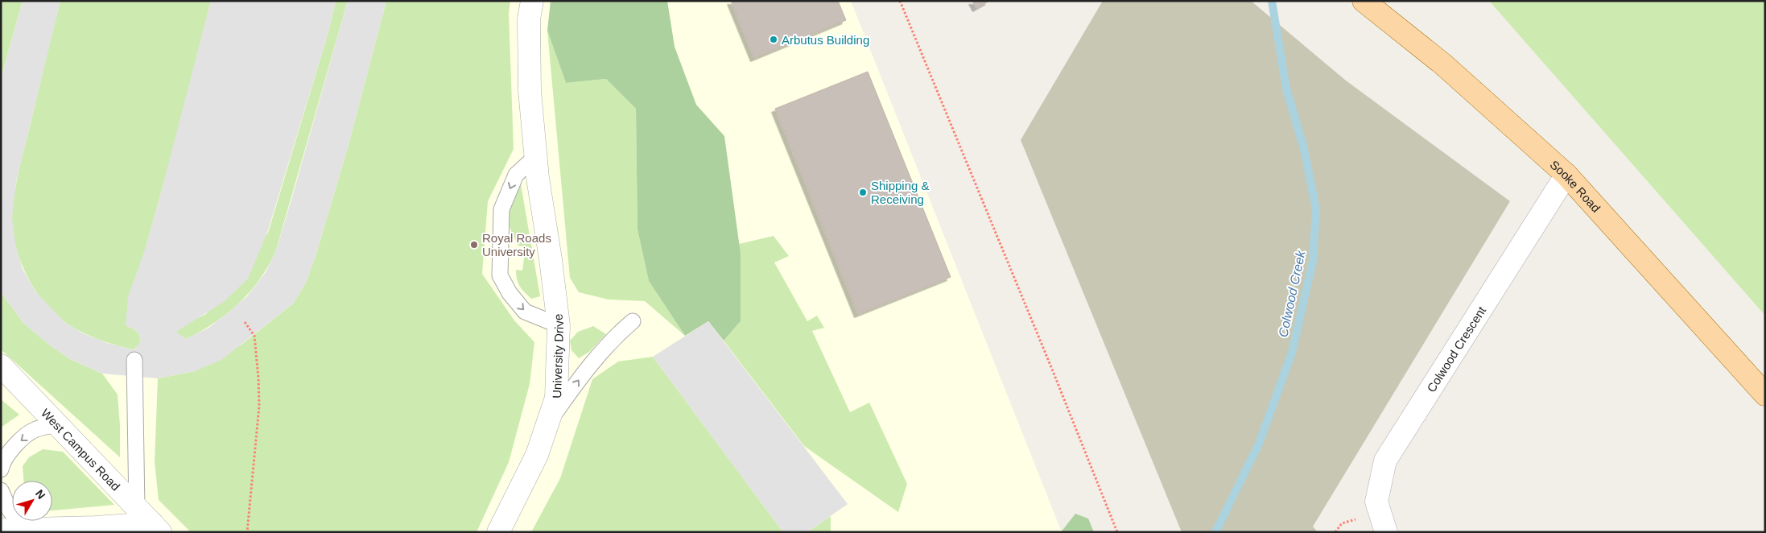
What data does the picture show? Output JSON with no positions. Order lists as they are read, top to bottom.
{
  "streets": {
    "main road": ["Sooke Road"],
    "street": ["Colwood Crescent", "University Drive", "West Campus Road"]
  },
  "crossings": [
    ["Sooke Road", "Colwood Crescent"]
  ],
  "water": ["Colwood Creek"],
  "places": ["Arbutus Building", "Shipping & Receiving", "Royal Roads University"],
  "north": "top right"
}
